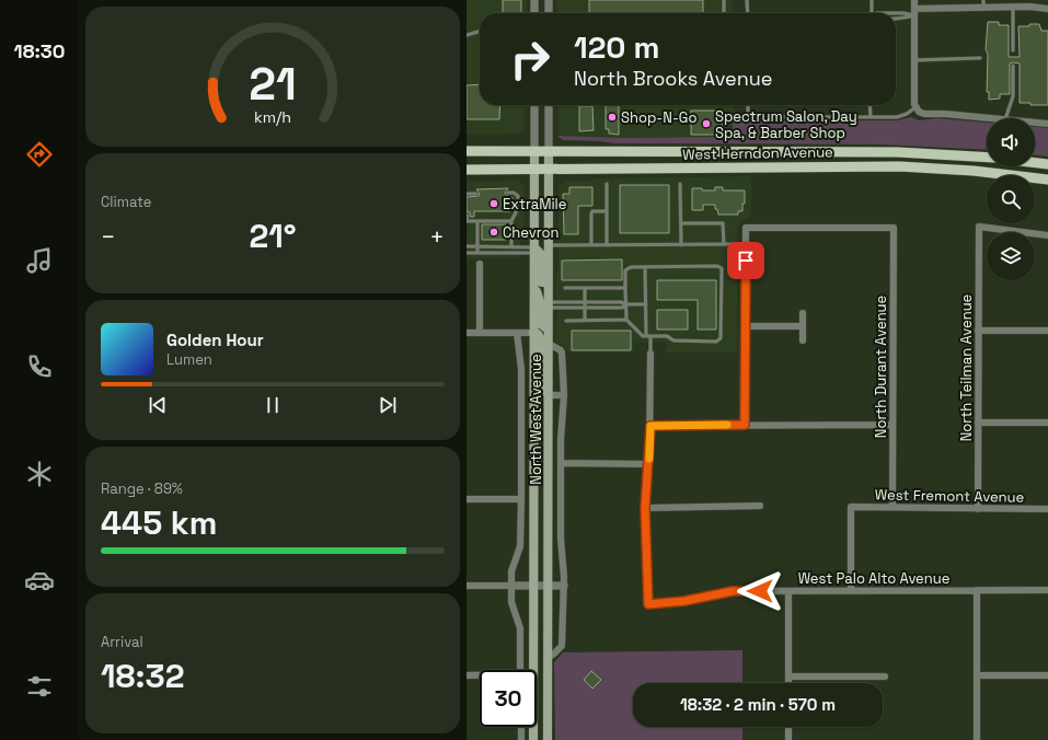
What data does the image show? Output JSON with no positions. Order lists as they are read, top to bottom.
{
  "streets": {
    "main road": ["West Herndon Avenue", "North West Avenue"],
    "street": [
      "North Durant Avenue",
      "North Teilman Avenue",
      "West Fremont Avenue",
      "West Palo Alto Avenue"
    ]
  },
  "crossings": [
    ["West Herndon Avenue", "North West Avenue"],
    ["North Durant Avenue", "West Fremont Avenue"],
    ["North Teilman Avenue", "West Fremont Avenue"],
    ["West Fremont Avenue", "West Palo Alto Avenue"]
  ],
  "places": [
    "Shop-N-Go",
    "Spectrum Salon, Day Spa, & Barber Shop",
    "ExtraMile",
    "Chevron"
  ],
  "page": {
    "tabs": "18:30",
    "turn": ["120 m", "North Brooks Avenue"],
    "tile": [
      "Climate",
      ["Range · 89%", "445 km"],
      ["Arrival", "18:32"]
    ],
    "heat": ["−", "21°", "+"],
    "song": ["Golden Hour", "Lumen"],
    "limit": "30",
    "trip": "18:32 · 2 min · 570 m",
    "gauge": ["21", "km/h"]
  }
}
